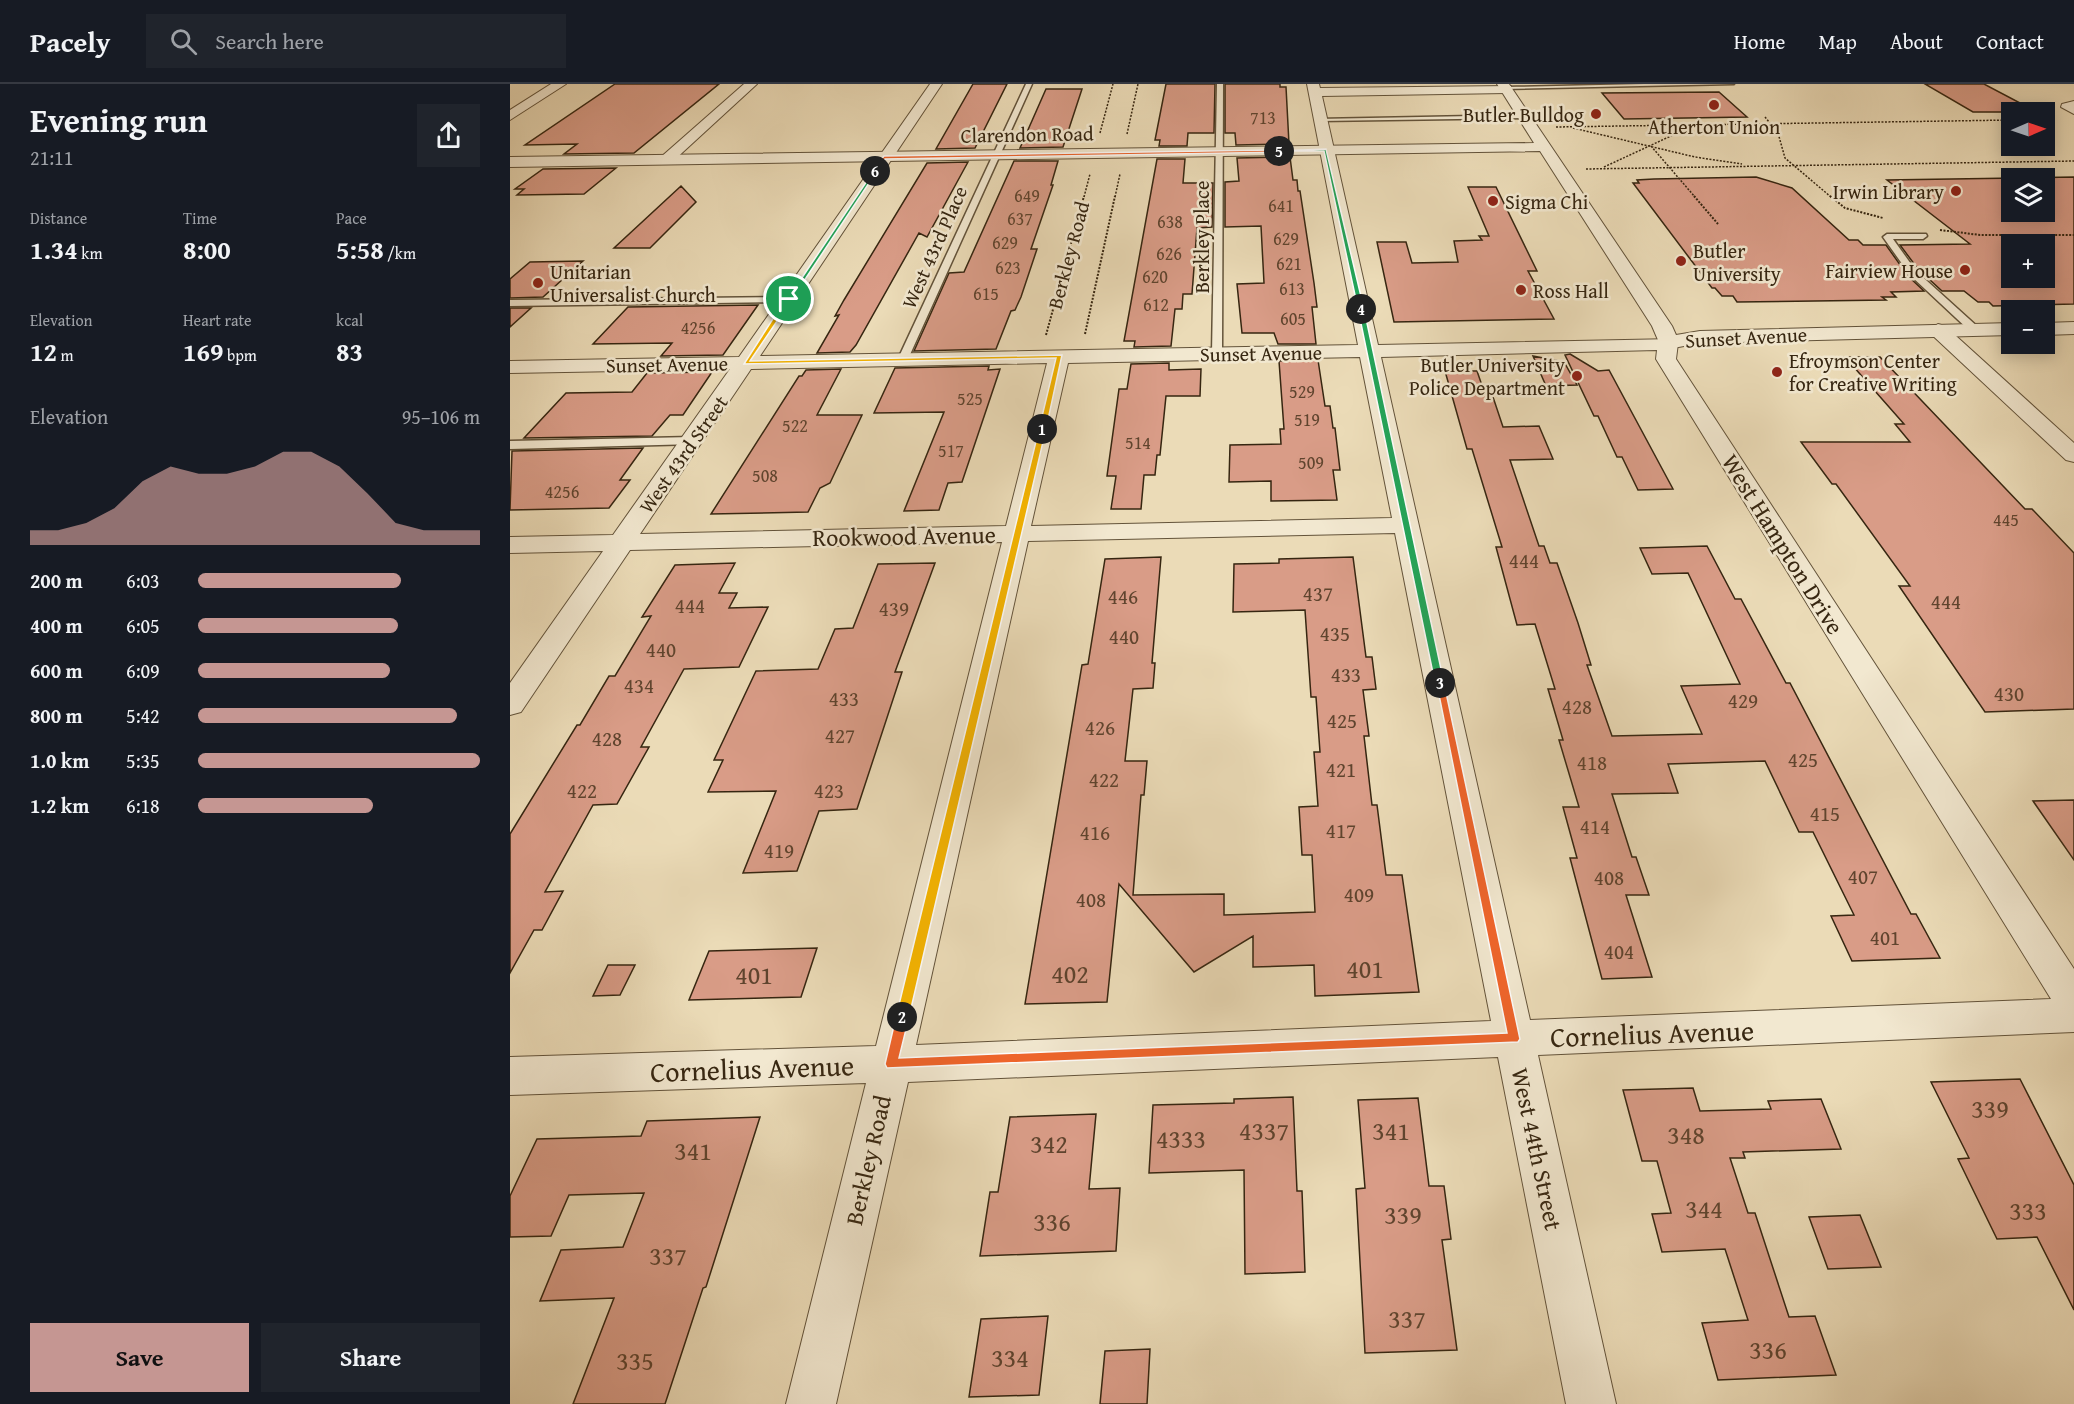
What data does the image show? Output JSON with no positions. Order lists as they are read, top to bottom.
{
  "streets": {
    "street": [
      "Clarendon Road",
      "Berkley Road",
      "Sunset Avenue",
      "West 43rd Street",
      "Rookwood Avenue",
      "West Hampton Drive",
      "Cornelius Avenue",
      "West 44th Street"
    ],
    "lane": ["Berkley Place", "West 43rd Place"]
  },
  "crossings": [
    ["Clarendon Road", "Berkley Place"],
    ["Clarendon Road", "West 43rd Place"],
    ["Clarendon Road", "West 43rd Street"],
    ["Clarendon Road", "West Hampton Drive"],
    ["Clarendon Road", "West 44th Street"],
    ["Berkley Place", "Sunset Avenue"],
    ["West 43rd Place", "Sunset Avenue"],
    ["Berkley Road", "Sunset Avenue"],
    ["Berkley Road", "Rookwood Avenue"],
    ["Berkley Road", "Cornelius Avenue"],
    ["Sunset Avenue", "West 43rd Street"],
    ["Sunset Avenue", "West Hampton Drive"],
    ["Sunset Avenue", "West 44th Street"],
    ["West 43rd Street", "Rookwood Avenue"],
    ["Rookwood Avenue", "West 44th Street"],
    ["Cornelius Avenue", "West 44th Street"]
  ],
  "places": [
    "Atherton Union",
    "Butler Bulldog",
    "Irwin Library",
    "Sigma Chi",
    "Butler University",
    "Fairview House",
    "Unitarian Universalist Church",
    "Ross Hall",
    "Efroymson Center for Creative Writing",
    "Butler University Police Department"
  ],
  "house_numbers": [
    "713",
    "649",
    "641",
    "637",
    "638",
    "629",
    "629",
    "626",
    "621",
    "623",
    "620",
    "613",
    "615",
    "612",
    "605",
    "4256",
    "529",
    "525",
    "519",
    "522",
    "514",
    "517",
    "509",
    "508",
    "4256",
    "445",
    "444",
    "437",
    "446",
    "444",
    "444",
    "439",
    "435",
    "440",
    "440",
    "433",
    "434",
    "430",
    "433",
    "429",
    "428",
    "425",
    "426",
    "427",
    "428",
    "425",
    "418",
    "421",
    "422",
    "422",
    "423",
    "415",
    "414",
    "417",
    "416",
    "419",
    "407",
    "408",
    "409",
    "408",
    "401",
    "404",
    "401",
    "402",
    "401",
    "339",
    "4337",
    "341",
    "348",
    "4333",
    "342",
    "341",
    "344",
    "333",
    "339",
    "336",
    "337",
    "337",
    "336",
    "334",
    "335"
  ],
  "north": "right",
  "page": {
    "header": "Pacely",
    "search": "Search here",
    "nav": [
      "Home",
      "Map",
      "About",
      "Contact"
    ],
    "heading": ["Evening run", "21:11"],
    "map_buttons": ["+", "−"],
    "pins": [
      "5",
      "6",
      "4",
      "1",
      "3",
      "2"
    ],
    "stats": [
      ["Distance", "1.34 km"],
      ["Time", "8:00"],
      ["Pace", "5:58 /km"],
      ["Elevation", "12 m"],
      ["Heart rate", "169 bpm"],
      ["kcal", "83"]
    ],
    "chart": ["Elevation", "95–106 m"],
    "list": [
      {
        "name": "200 m",
        "note": "6:03"
      },
      {
        "name": "400 m",
        "note": "6:05"
      },
      {
        "name": "600 m",
        "note": "6:09"
      },
      {
        "name": "800 m",
        "note": "5:42"
      },
      {
        "name": "1.0 km",
        "note": "5:35"
      },
      {
        "name": "1.2 km",
        "note": "6:18"
      }
    ],
    "buttons": ["Save", "Share"]
  }
}
